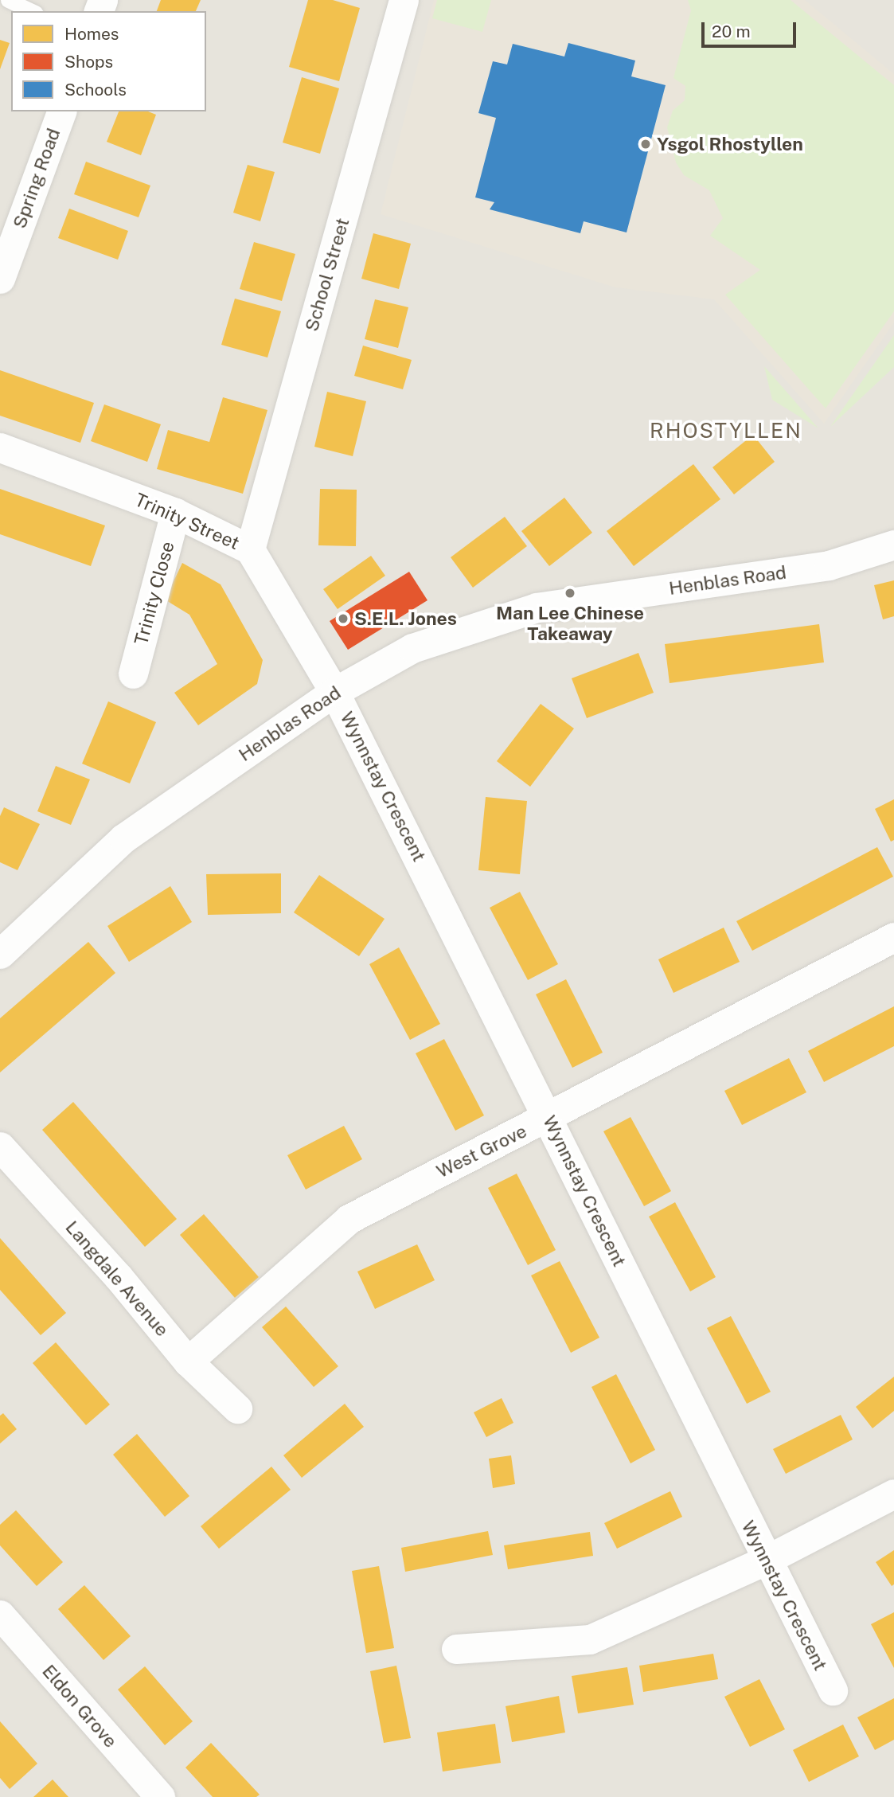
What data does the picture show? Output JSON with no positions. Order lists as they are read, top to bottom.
{
  "streets": {
    "street": [
      "Spring Road",
      "School Street",
      "Trinity Street",
      "Henblas Road",
      "Trinity Close",
      "Wynnstay Crescent",
      "West Grove",
      "Langdale Avenue",
      "Eldon Grove"
    ]
  },
  "crossings": [
    ["School Street", "Trinity Street"],
    ["Trinity Street", "Henblas Road"],
    ["Trinity Street", "Trinity Close"],
    ["Trinity Street", "Wynnstay Crescent"],
    ["Henblas Road", "Wynnstay Crescent"],
    ["Wynnstay Crescent", "West Grove"],
    ["West Grove", "Langdale Avenue"]
  ],
  "districts": ["RHOSTYLLEN"],
  "places": ["Ysgol Rhostyllen", "Man Lee Chinese Takeaway", "S.E.L. Jones"],
  "legend": ["Homes", "Shops", "Schools"],
  "scale_bar": "20 m"
}
